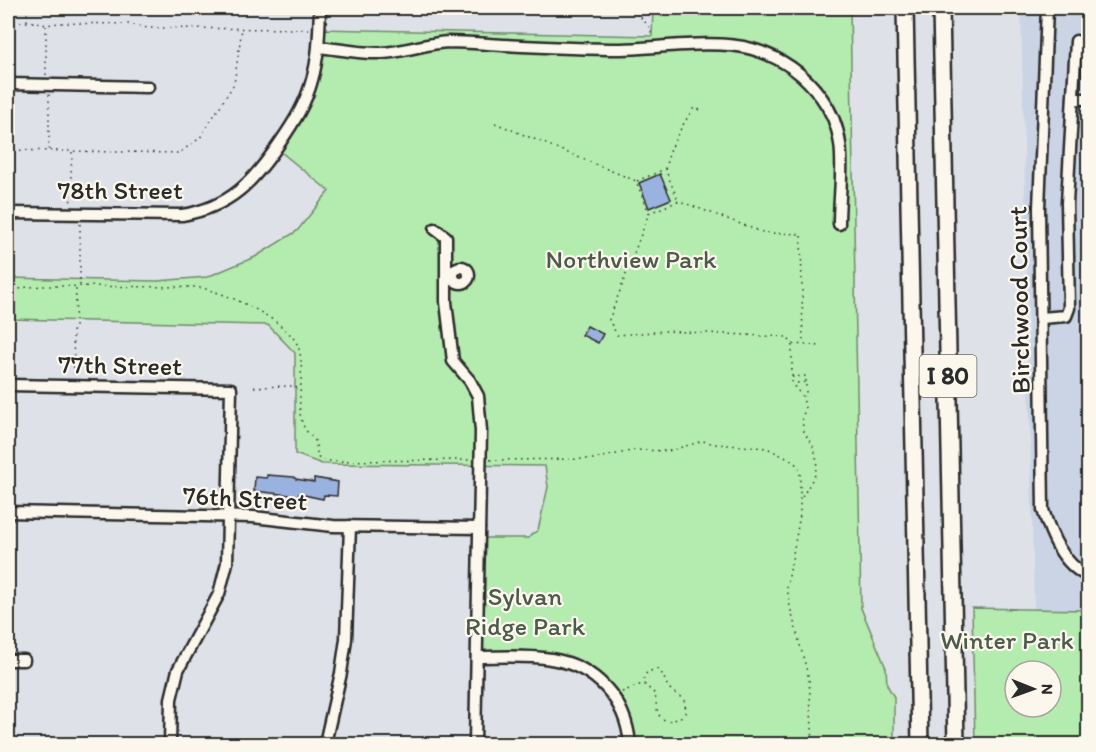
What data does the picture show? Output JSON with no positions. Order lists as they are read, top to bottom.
{
  "streets": {
    "highway": ["I 80"],
    "street": [
      "78th Street",
      "Birchwood Court",
      "77th Street",
      "76th Street"
    ]
  },
  "crossings": [
    ["77th Street", "76th Street"]
  ],
  "parks": ["Northview Park", "Sylvan Ridge Park", "Winter Park"],
  "north": "right"
}
